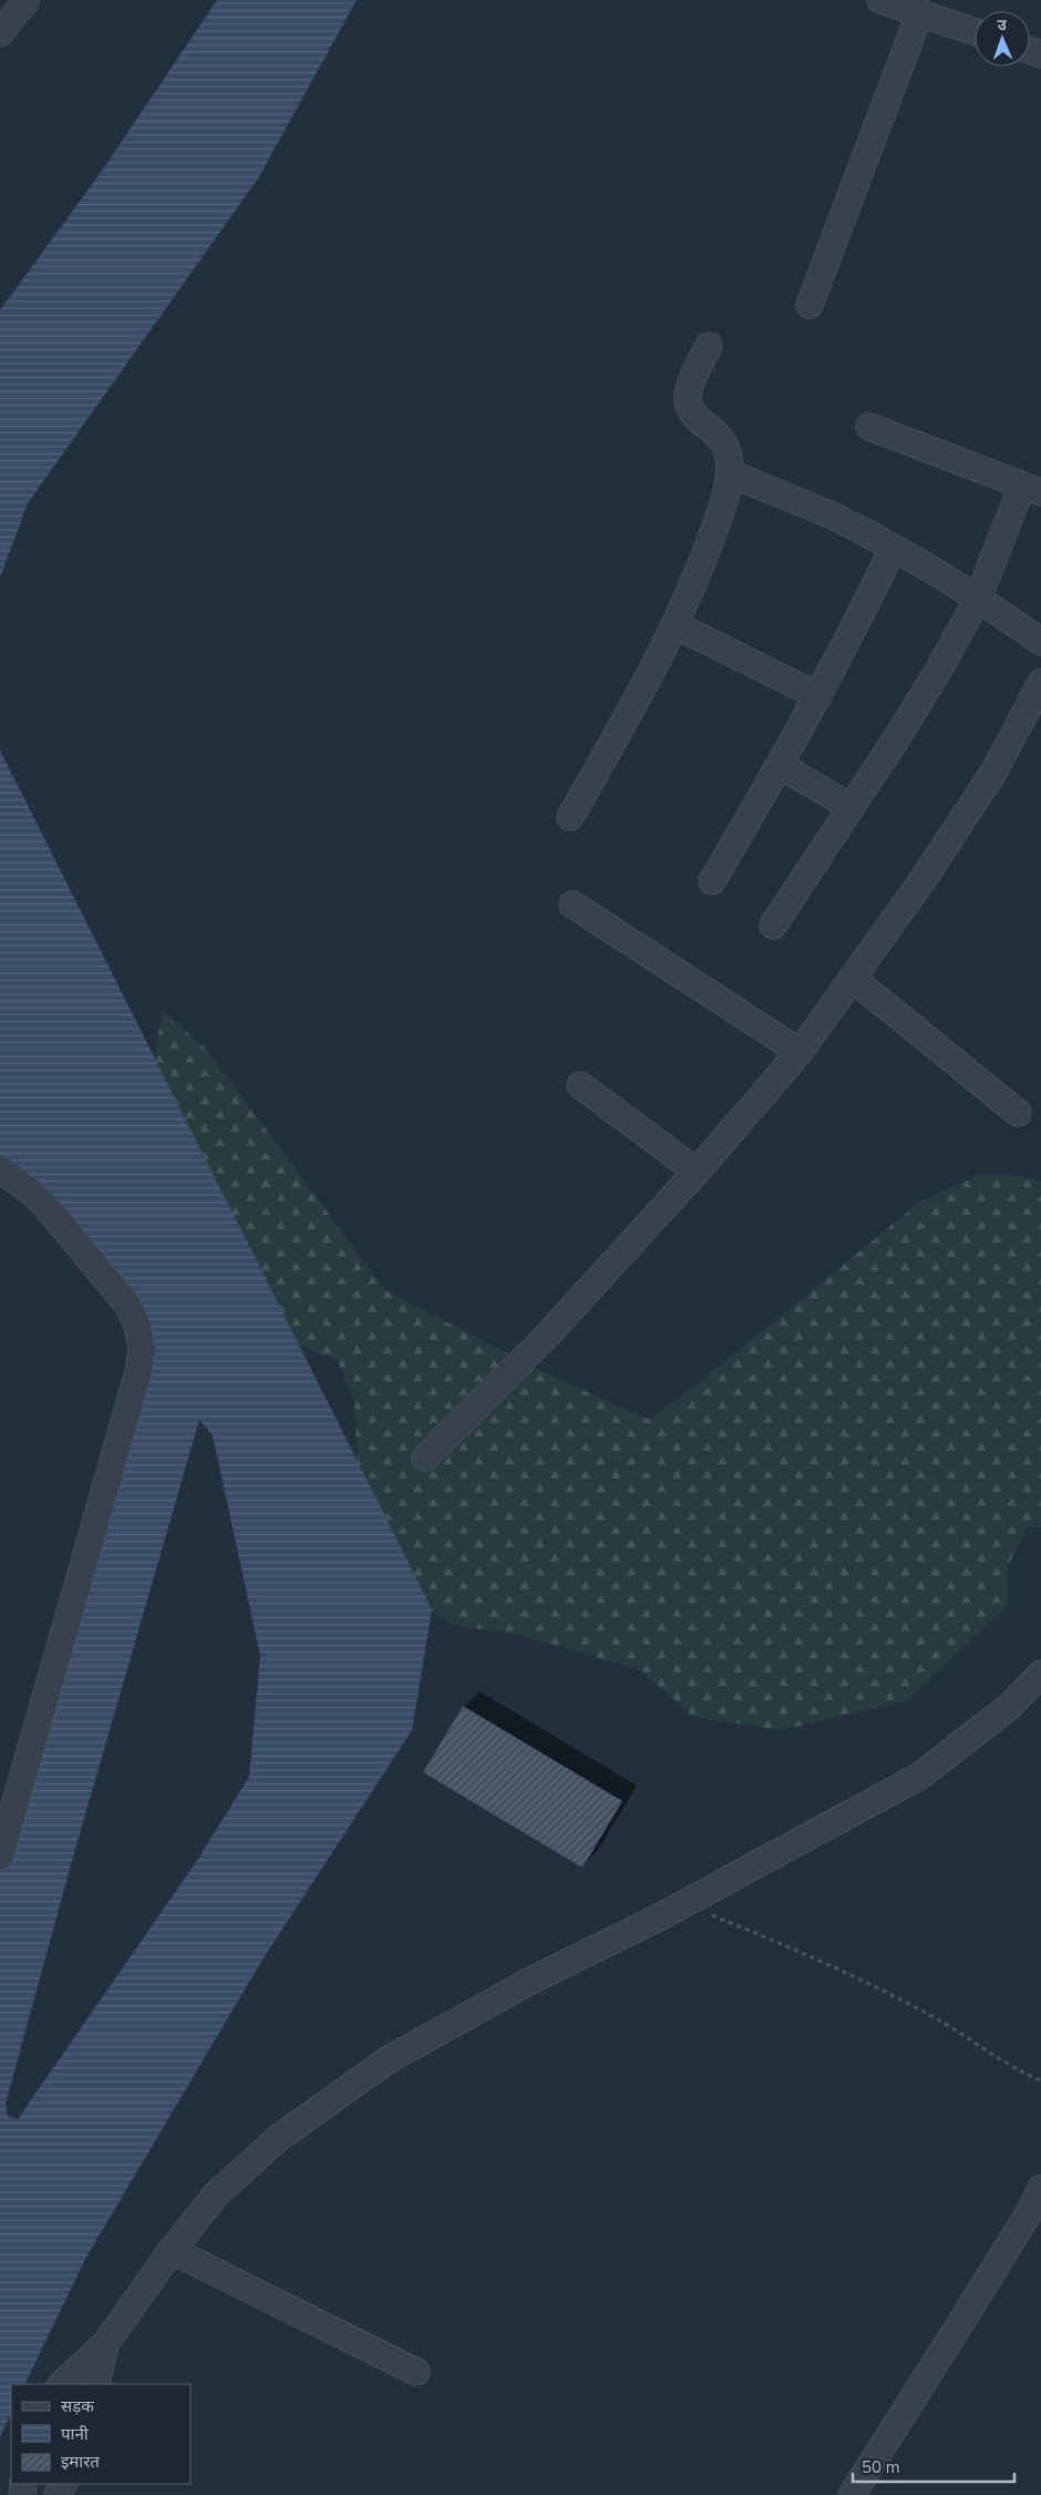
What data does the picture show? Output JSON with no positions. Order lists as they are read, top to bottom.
{
  "legend": ["सड़क", "पानी", "इमारत"],
  "scale_bar": "50 m",
  "north": "top"
}
